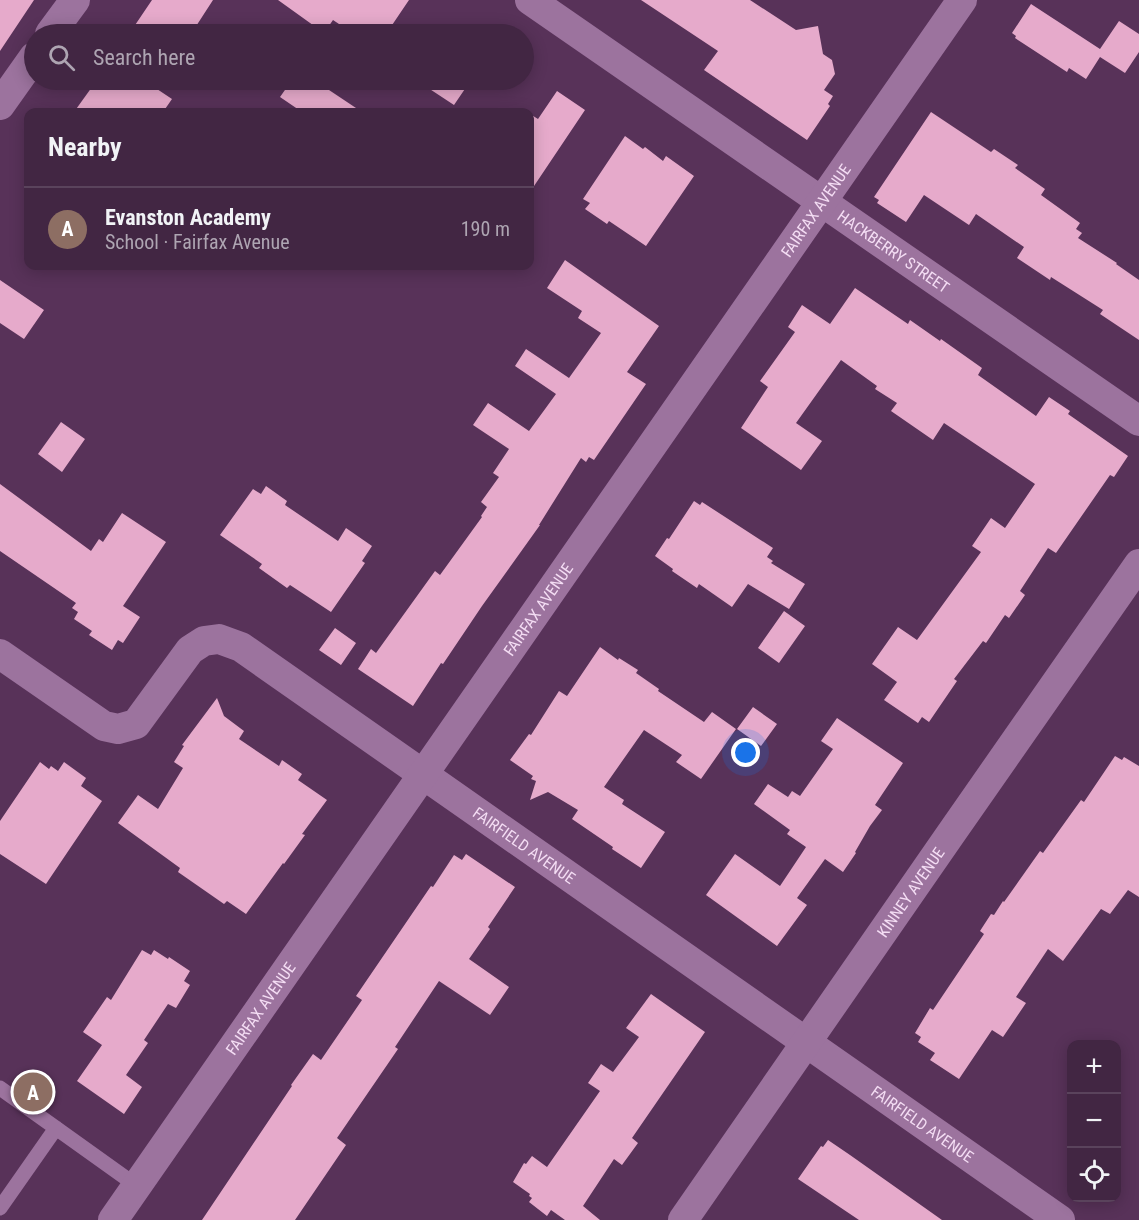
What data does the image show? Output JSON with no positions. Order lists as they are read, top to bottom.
{
  "streets": {
    "street": [
      "FAIRFAX AVENUE",
      "HACKBERRY STREET",
      "FAIRFIELD AVENUE",
      "KINNEY AVENUE"
    ]
  },
  "crossings": [
    ["FAIRFAX AVENUE", "HACKBERRY STREET"],
    ["FAIRFAX AVENUE", "FAIRFIELD AVENUE"],
    ["FAIRFIELD AVENUE", "KINNEY AVENUE"]
  ],
  "page": {
    "search": "Search here",
    "heading": "Nearby",
    "list": [
      {
        "mark": "A",
        "name": "Evanston Academy",
        "note": "School · Fairfax Avenue",
        "value": "190 m"
      }
    ],
    "map_buttons": ["+", "−"],
    "pins": "A"
  }
}
